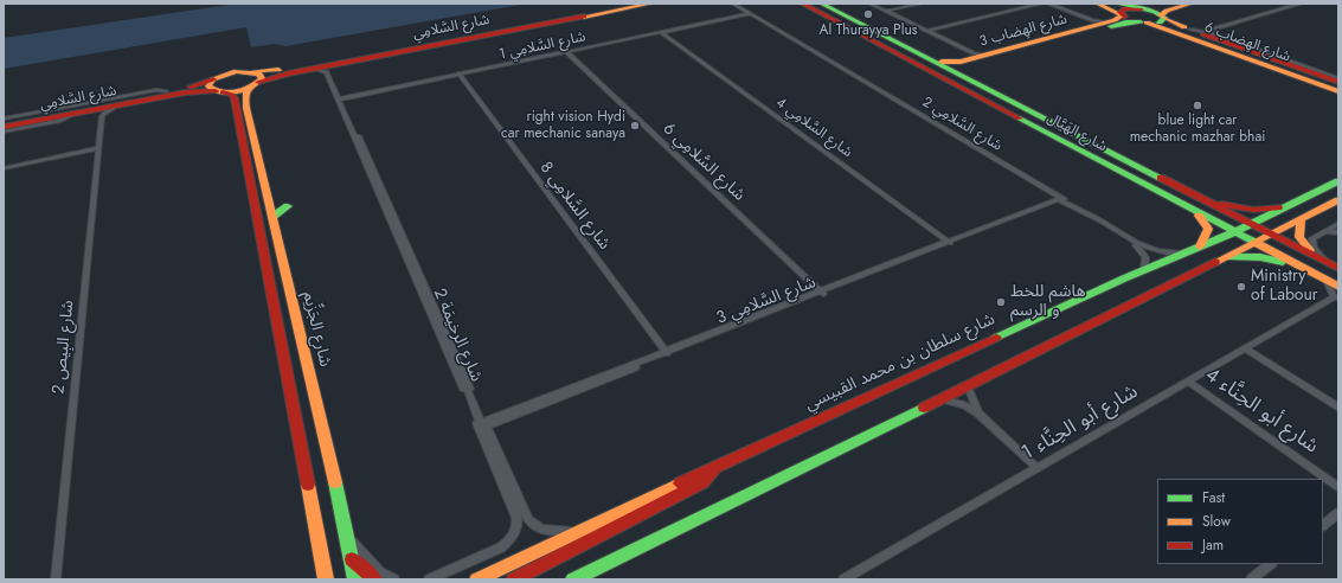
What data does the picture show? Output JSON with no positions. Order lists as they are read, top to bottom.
{
  "streets": {
    "street": [
      "شارع السَّلامِي",
      "شارع الهِضاب 3",
      "شارع الهِضاب 6",
      "شارع السَّلامِي 1",
      "شارع السَّلامِي 2",
      "شارع السَّلامِي 4",
      "شارع الهَيَّال",
      "شارع السَّلامِي 6",
      "شارع السَّلامِي 8",
      "شارع السَّلامِي 3",
      "شارع الجَزِّيم",
      "شارع الرخيمَة 2",
      "شارع البِيص 2",
      "شارع سلطان بن محمد القبيسي",
      "شارع أبو الحِنَّاء 4",
      "شارع أبو الحِنَّاء 1"
    ]
  },
  "crossings": [
    ["شارع السَّلامِي", "شارع الجَزِّيم"],
    ["شارع السَّلامِي", "شارع الرخيمَة 2"],
    ["شارع الهِضاب 3", "شارع الهِضاب 6"],
    ["شارع الهِضاب 3", "شارع الهَيَّال"],
    ["شارع السَّلامِي 1", "شارع السَّلامِي 2"],
    ["شارع السَّلامِي 1", "شارع السَّلامِي 4"],
    ["شارع السَّلامِي 1", "شارع السَّلامِي 6"],
    ["شارع السَّلامِي 1", "شارع السَّلامِي 8"],
    ["شارع السَّلامِي 1", "شارع الرخيمَة 2"],
    ["شارع السَّلامِي 2", "شارع السَّلامِي 3"],
    ["شارع السَّلامِي 2", "شارع سلطان بن محمد القبيسي"],
    ["شارع السَّلامِي 4", "شارع السَّلامِي 3"],
    ["شارع الهَيَّال", "شارع سلطان بن محمد القبيسي"],
    ["شارع الهَيَّال", "شارع أبو الحِنَّاء 1"],
    ["شارع السَّلامِي 6", "شارع السَّلامِي 3"],
    ["شارع السَّلامِي 8", "شارع السَّلامِي 3"],
    ["شارع السَّلامِي 3", "شارع الرخيمَة 2"],
    ["شارع الرخيمَة 2", "شارع سلطان بن محمد القبيسي"],
    ["شارع أبو الحِنَّاء 4", "شارع أبو الحِنَّاء 1"]
  ],
  "places": [
    "Al Thurayya Plus",
    "blue light car mechanic mazhar bhai",
    "right vision Hydi car mechanic sanaya",
    "Ministry of Labour",
    "هاشم للخط و الرسم"
  ],
  "legend": ["Fast", "Slow", "Jam"]
}
